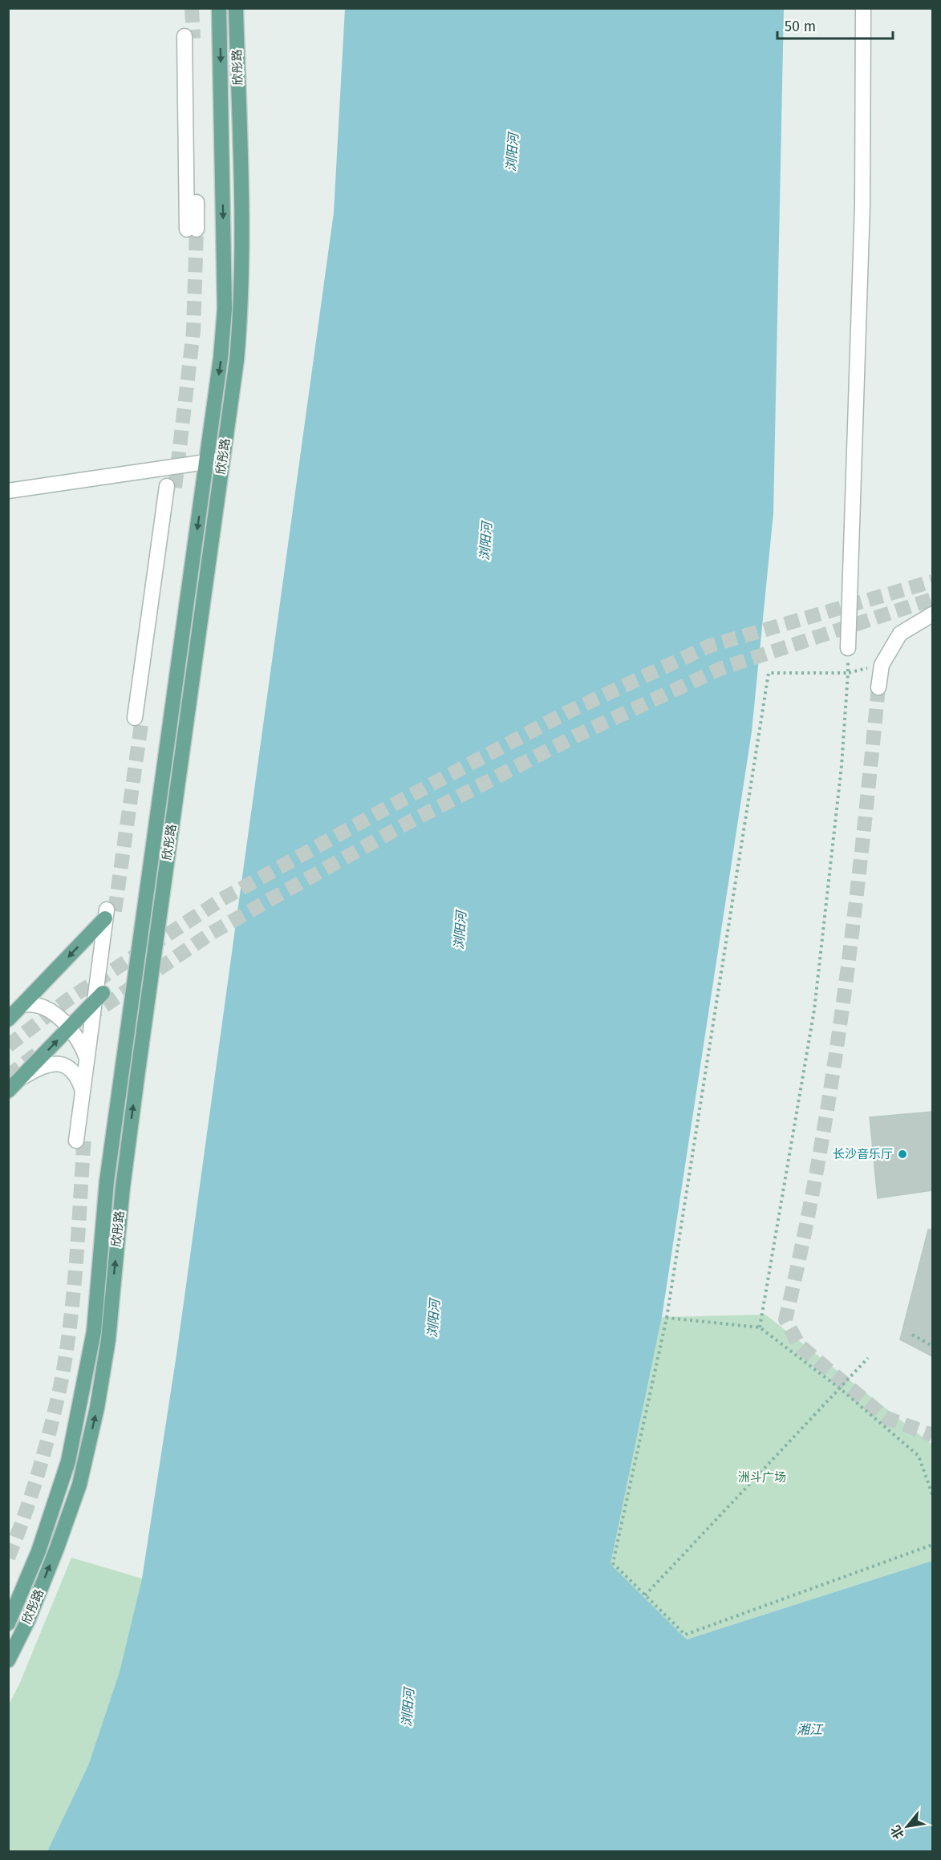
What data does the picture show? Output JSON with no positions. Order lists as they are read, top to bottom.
{
  "streets": {
    "main road": ["欣彤路"]
  },
  "water": ["浏阳河", "湘江"],
  "parks": ["洲斗广场"],
  "places": ["长沙音乐厅"],
  "scale_bar": "50 m",
  "north": "bottom left"
}
